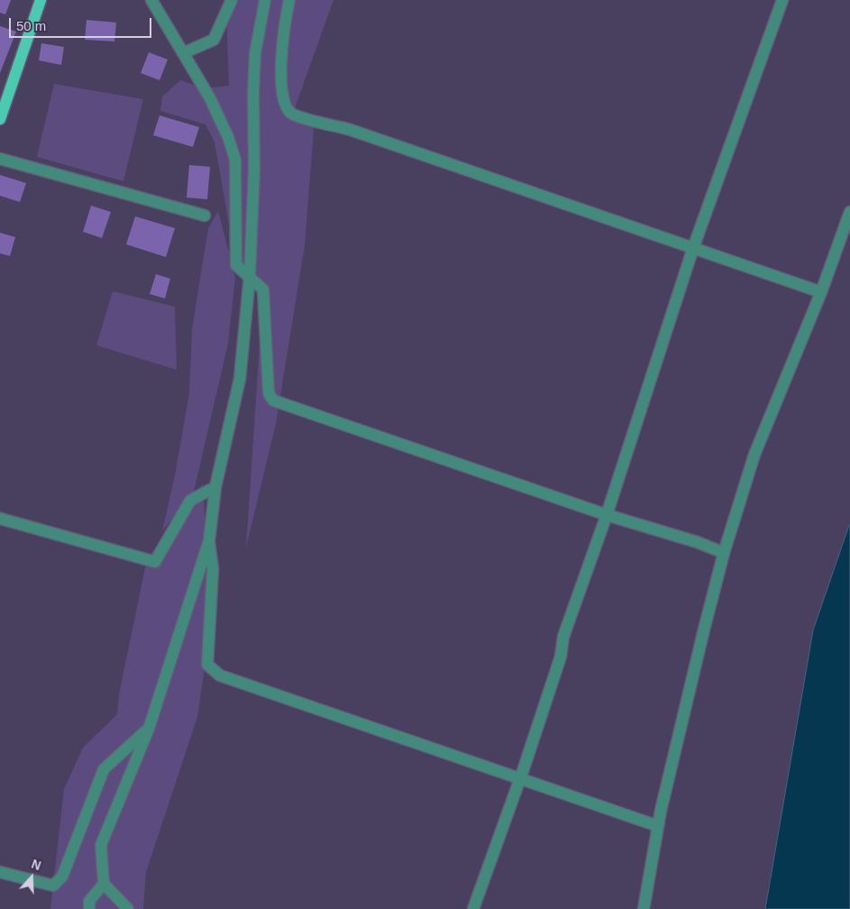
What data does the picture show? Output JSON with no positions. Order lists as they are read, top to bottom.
{
  "scale_bar": "50 m",
  "north": "top"
}
